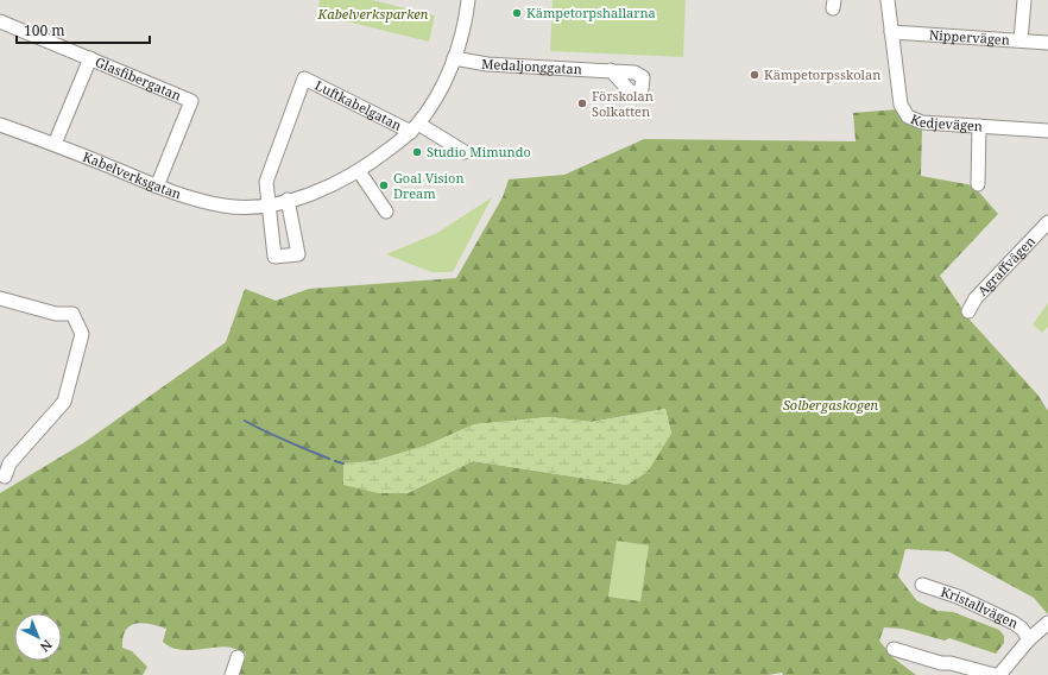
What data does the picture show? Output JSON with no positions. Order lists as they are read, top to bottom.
{
  "streets": {
    "street": [
      "Nippervägen",
      "Medaljonggatan",
      "Glasfibergatan",
      "Luftkabelgatan",
      "Kedjevägen",
      "Kabelverksgatan",
      "Agraffvägen",
      "Kristallvägen"
    ]
  },
  "crossings": [
    ["Nippervägen", "Kedjevägen"],
    ["Medaljonggatan", "Kabelverksgatan"],
    ["Glasfibergatan", "Kabelverksgatan"],
    ["Luftkabelgatan", "Kabelverksgatan"]
  ],
  "parks": ["Kabelverksparken", "Solbergaskogen"],
  "places": [
    "Kämpetorpshallarna",
    "Kämpetorpsskolan",
    "Förskolan Solkatten",
    "Studio Mimundo",
    "Goal Vision Dream"
  ],
  "scale_bar": "100 m",
  "north": "bottom right"
}
